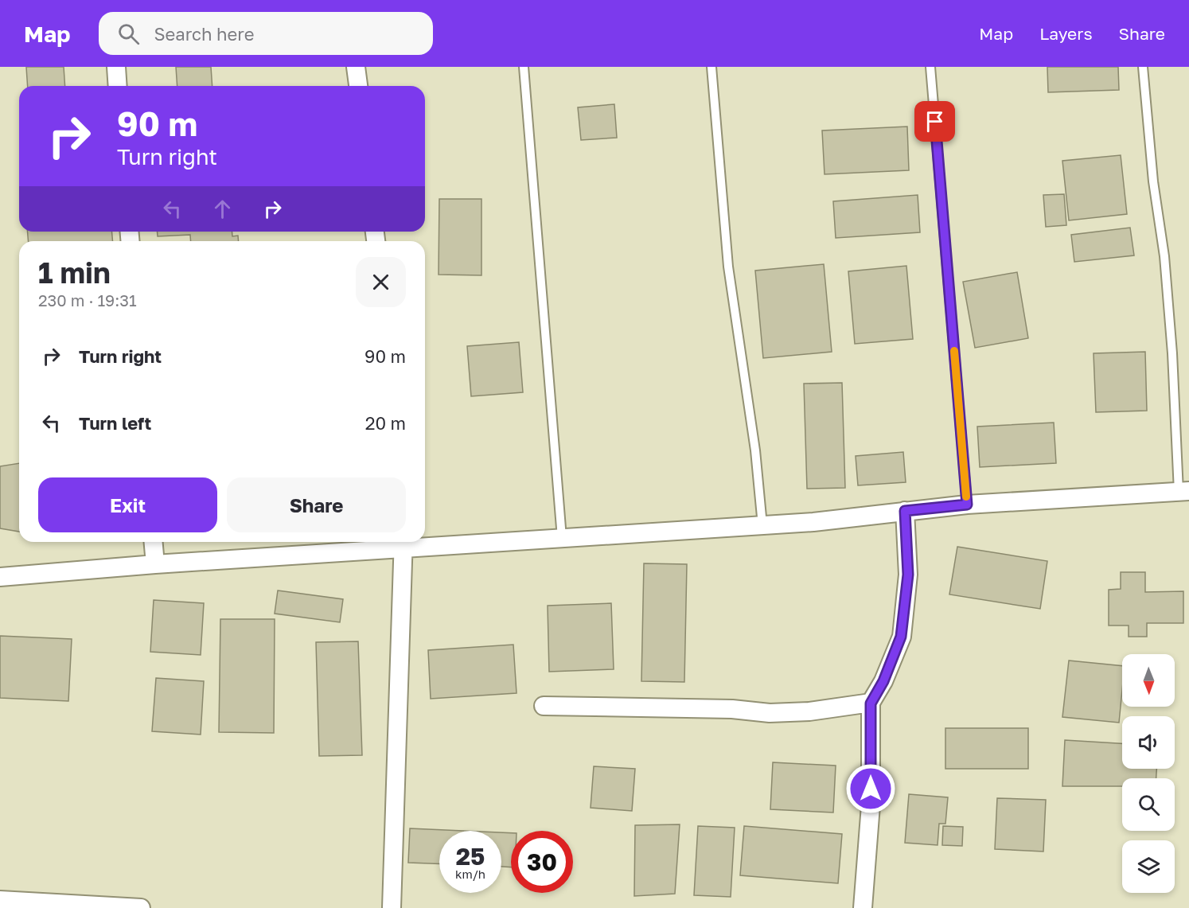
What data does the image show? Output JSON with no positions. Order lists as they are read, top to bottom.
{
  "north": "bottom",
  "page": {
    "header": "Map",
    "search": "Search here",
    "nav": ["Map", "Layers", "Share"],
    "turn": ["90 m", "Turn right"],
    "heading": ["1 min", "230 m · 19:31"],
    "list": [
      {
        "name": "Turn right",
        "value": "90 m"
      },
      {
        "name": "Turn left",
        "value": "20 m"
      }
    ],
    "buttons": ["Exit", "Share"],
    "speed": "25 km/h",
    "limit": "30"
  }
}
